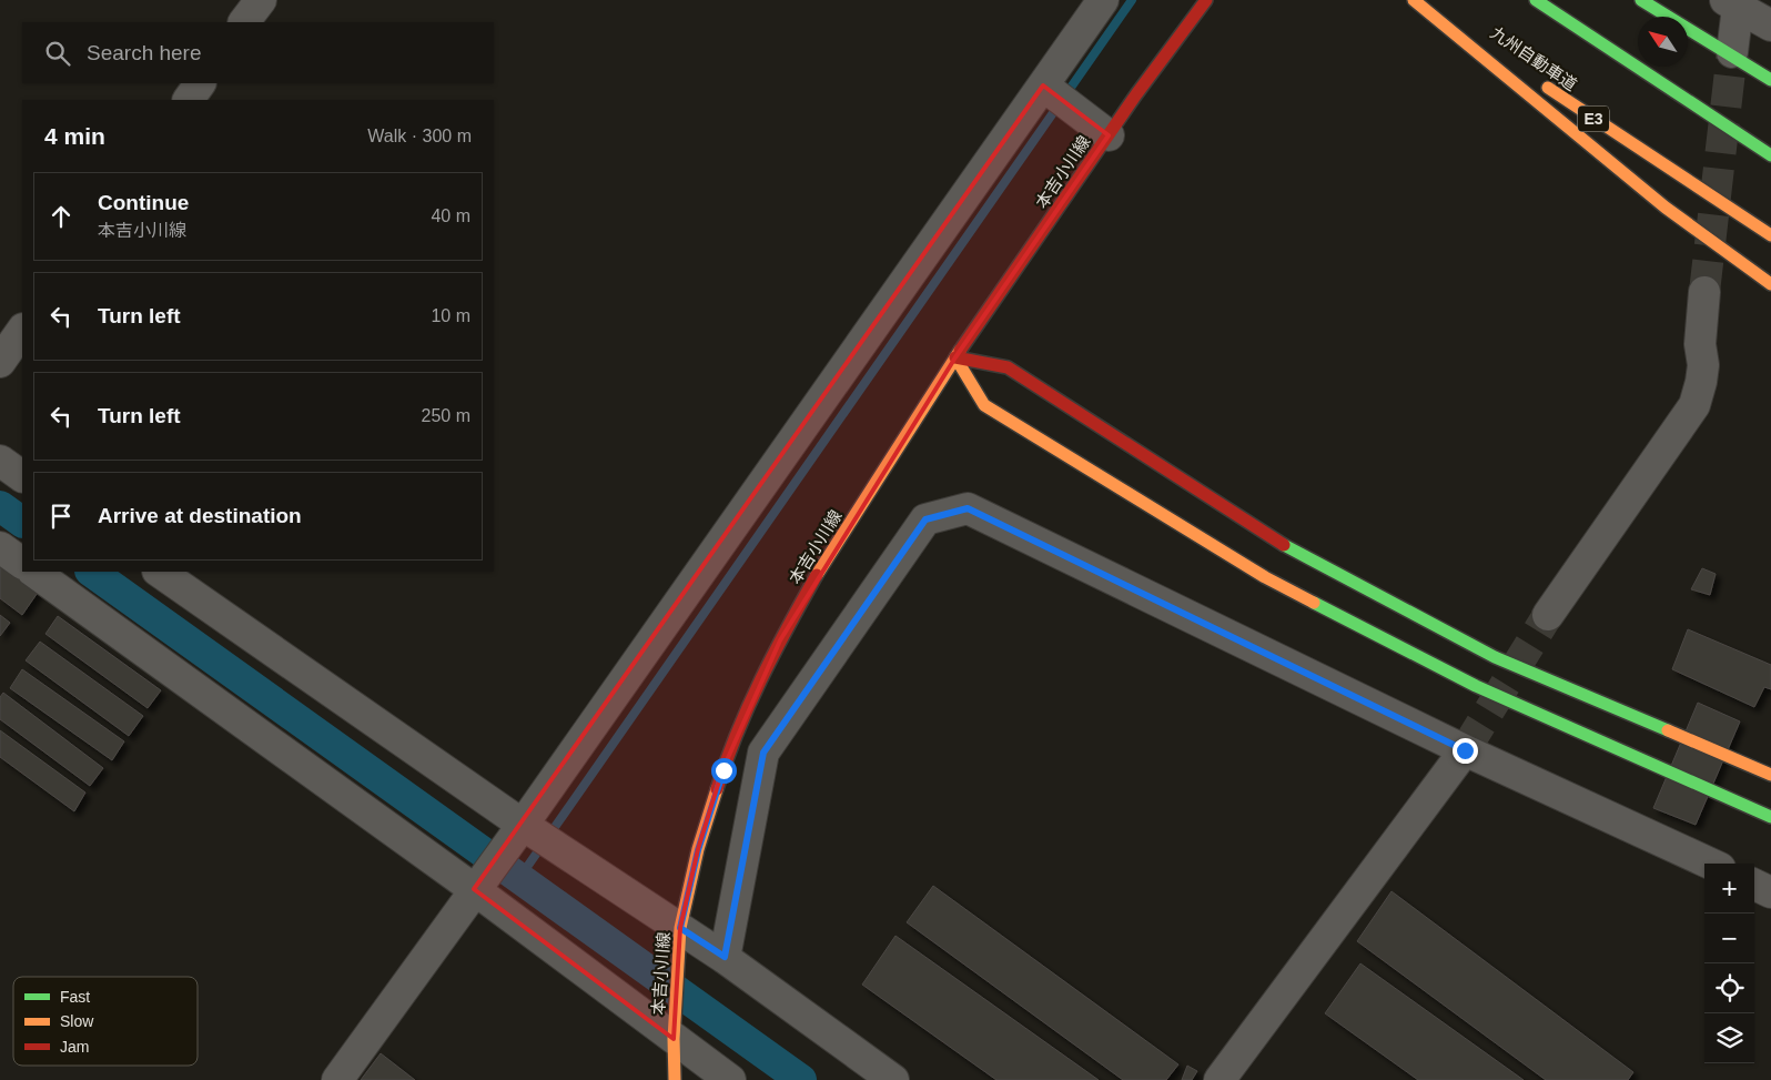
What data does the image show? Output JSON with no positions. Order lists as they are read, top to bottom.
{
  "streets": {
    "main road": ["九州自動車道", "E3", "本吉小川線"]
  },
  "legend": ["Fast", "Slow", "Jam"],
  "north": "top left",
  "page": {
    "search": "Search here",
    "heading": ["4 min", "Walk · 300 m"],
    "list": [
      ["Continue", "本吉小川線", "40 m"],
      ["Turn left", "10 m"],
      ["Turn left", "250 m"],
      "Arrive at destination"
    ],
    "map_buttons": ["+", "−"]
  }
}
